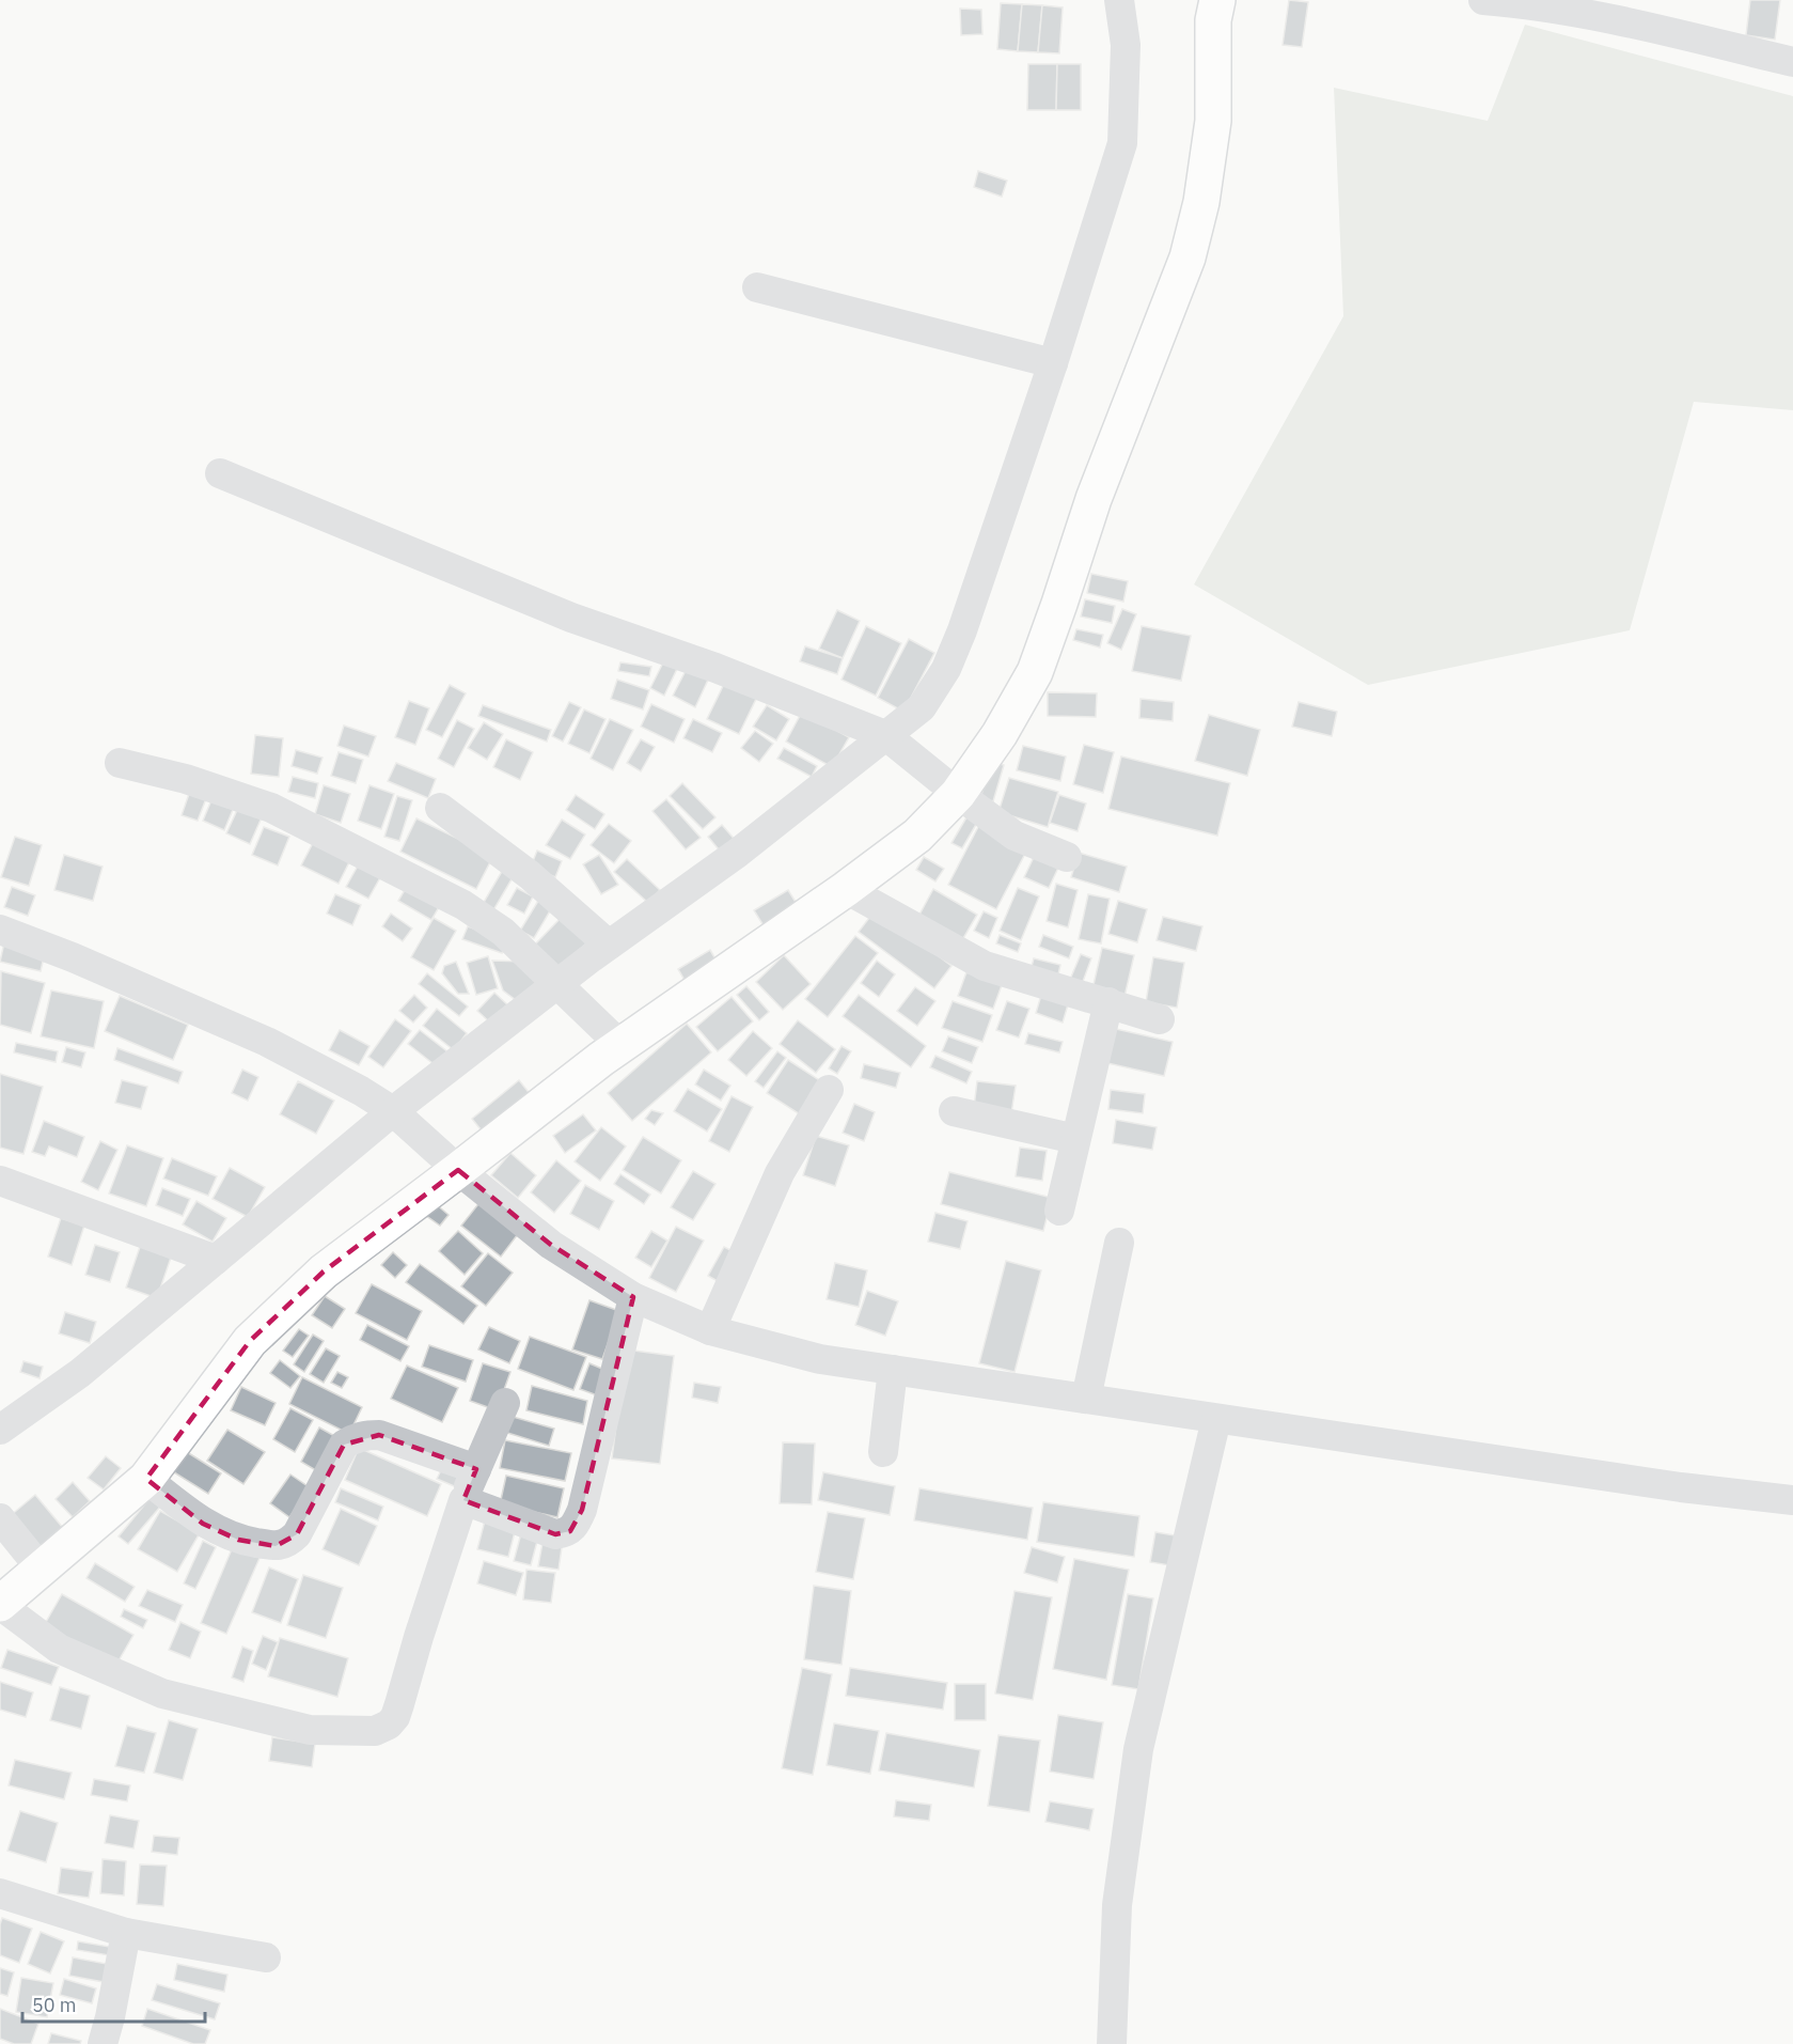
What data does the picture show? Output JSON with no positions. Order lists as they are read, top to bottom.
{
  "scale_bar": "50 m"
}
